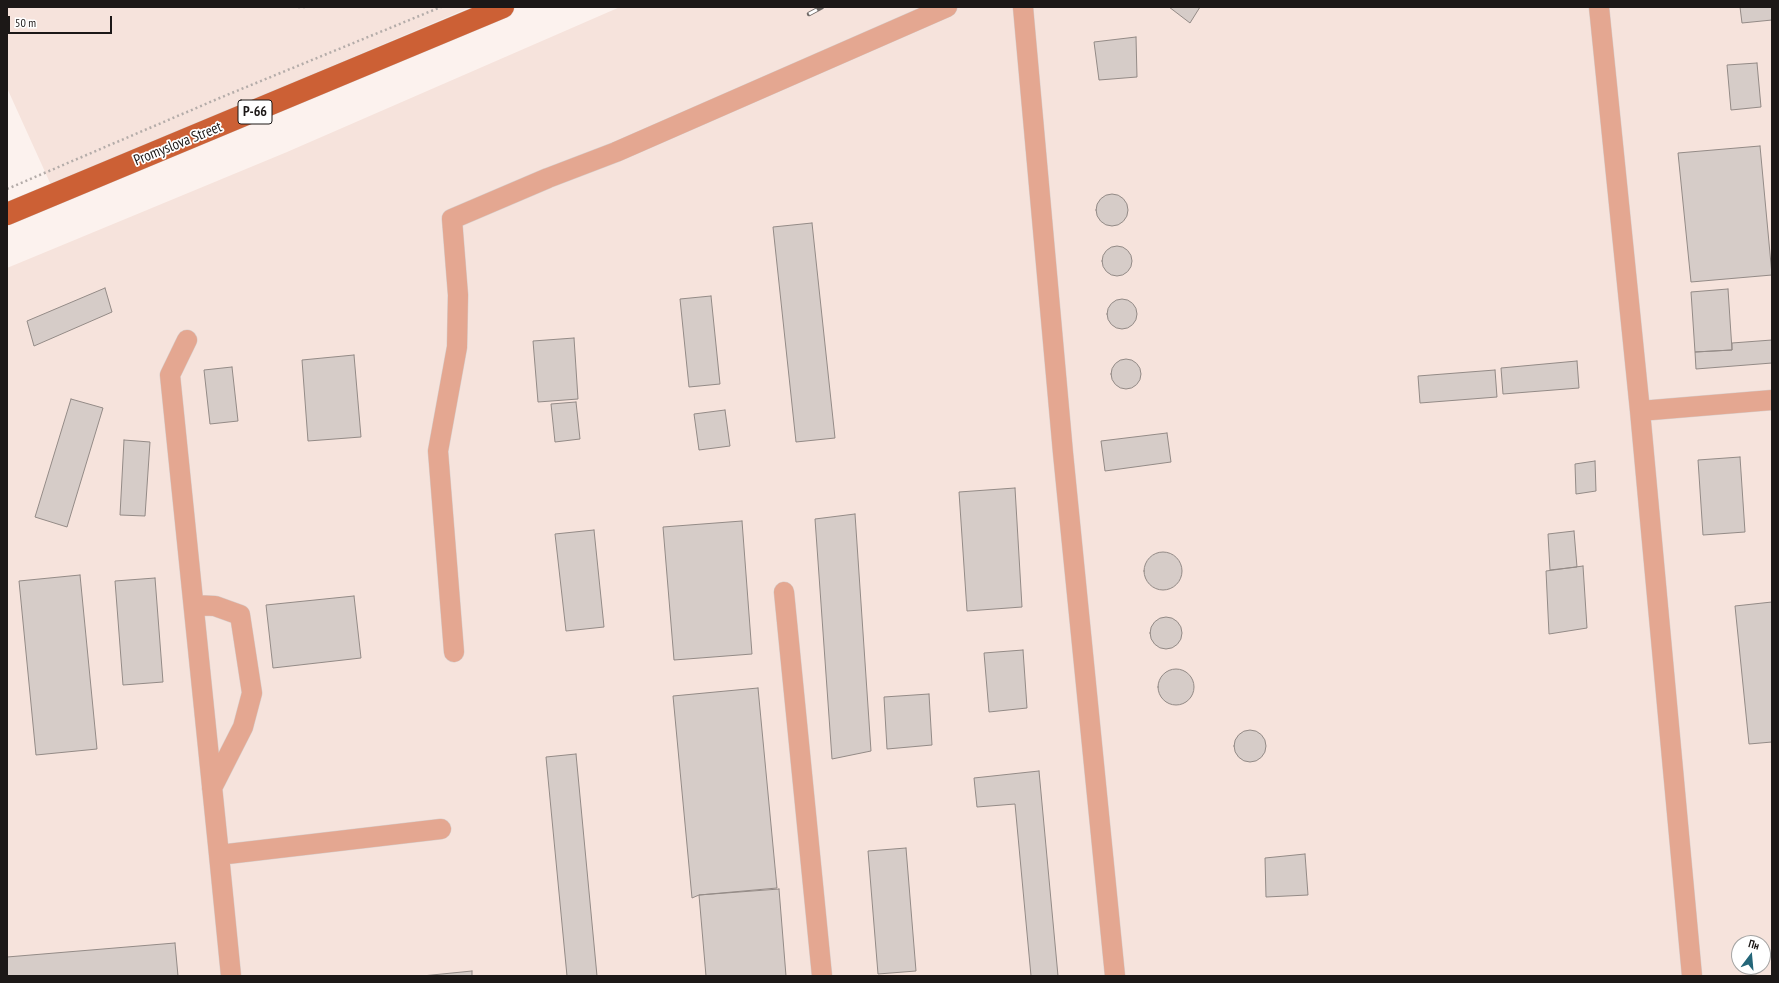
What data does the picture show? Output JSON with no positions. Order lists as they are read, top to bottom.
{
  "streets": {
    "main road": ["Р-66", "Promyslova Street"]
  },
  "scale_bar": "50 m",
  "north": "top"
}
